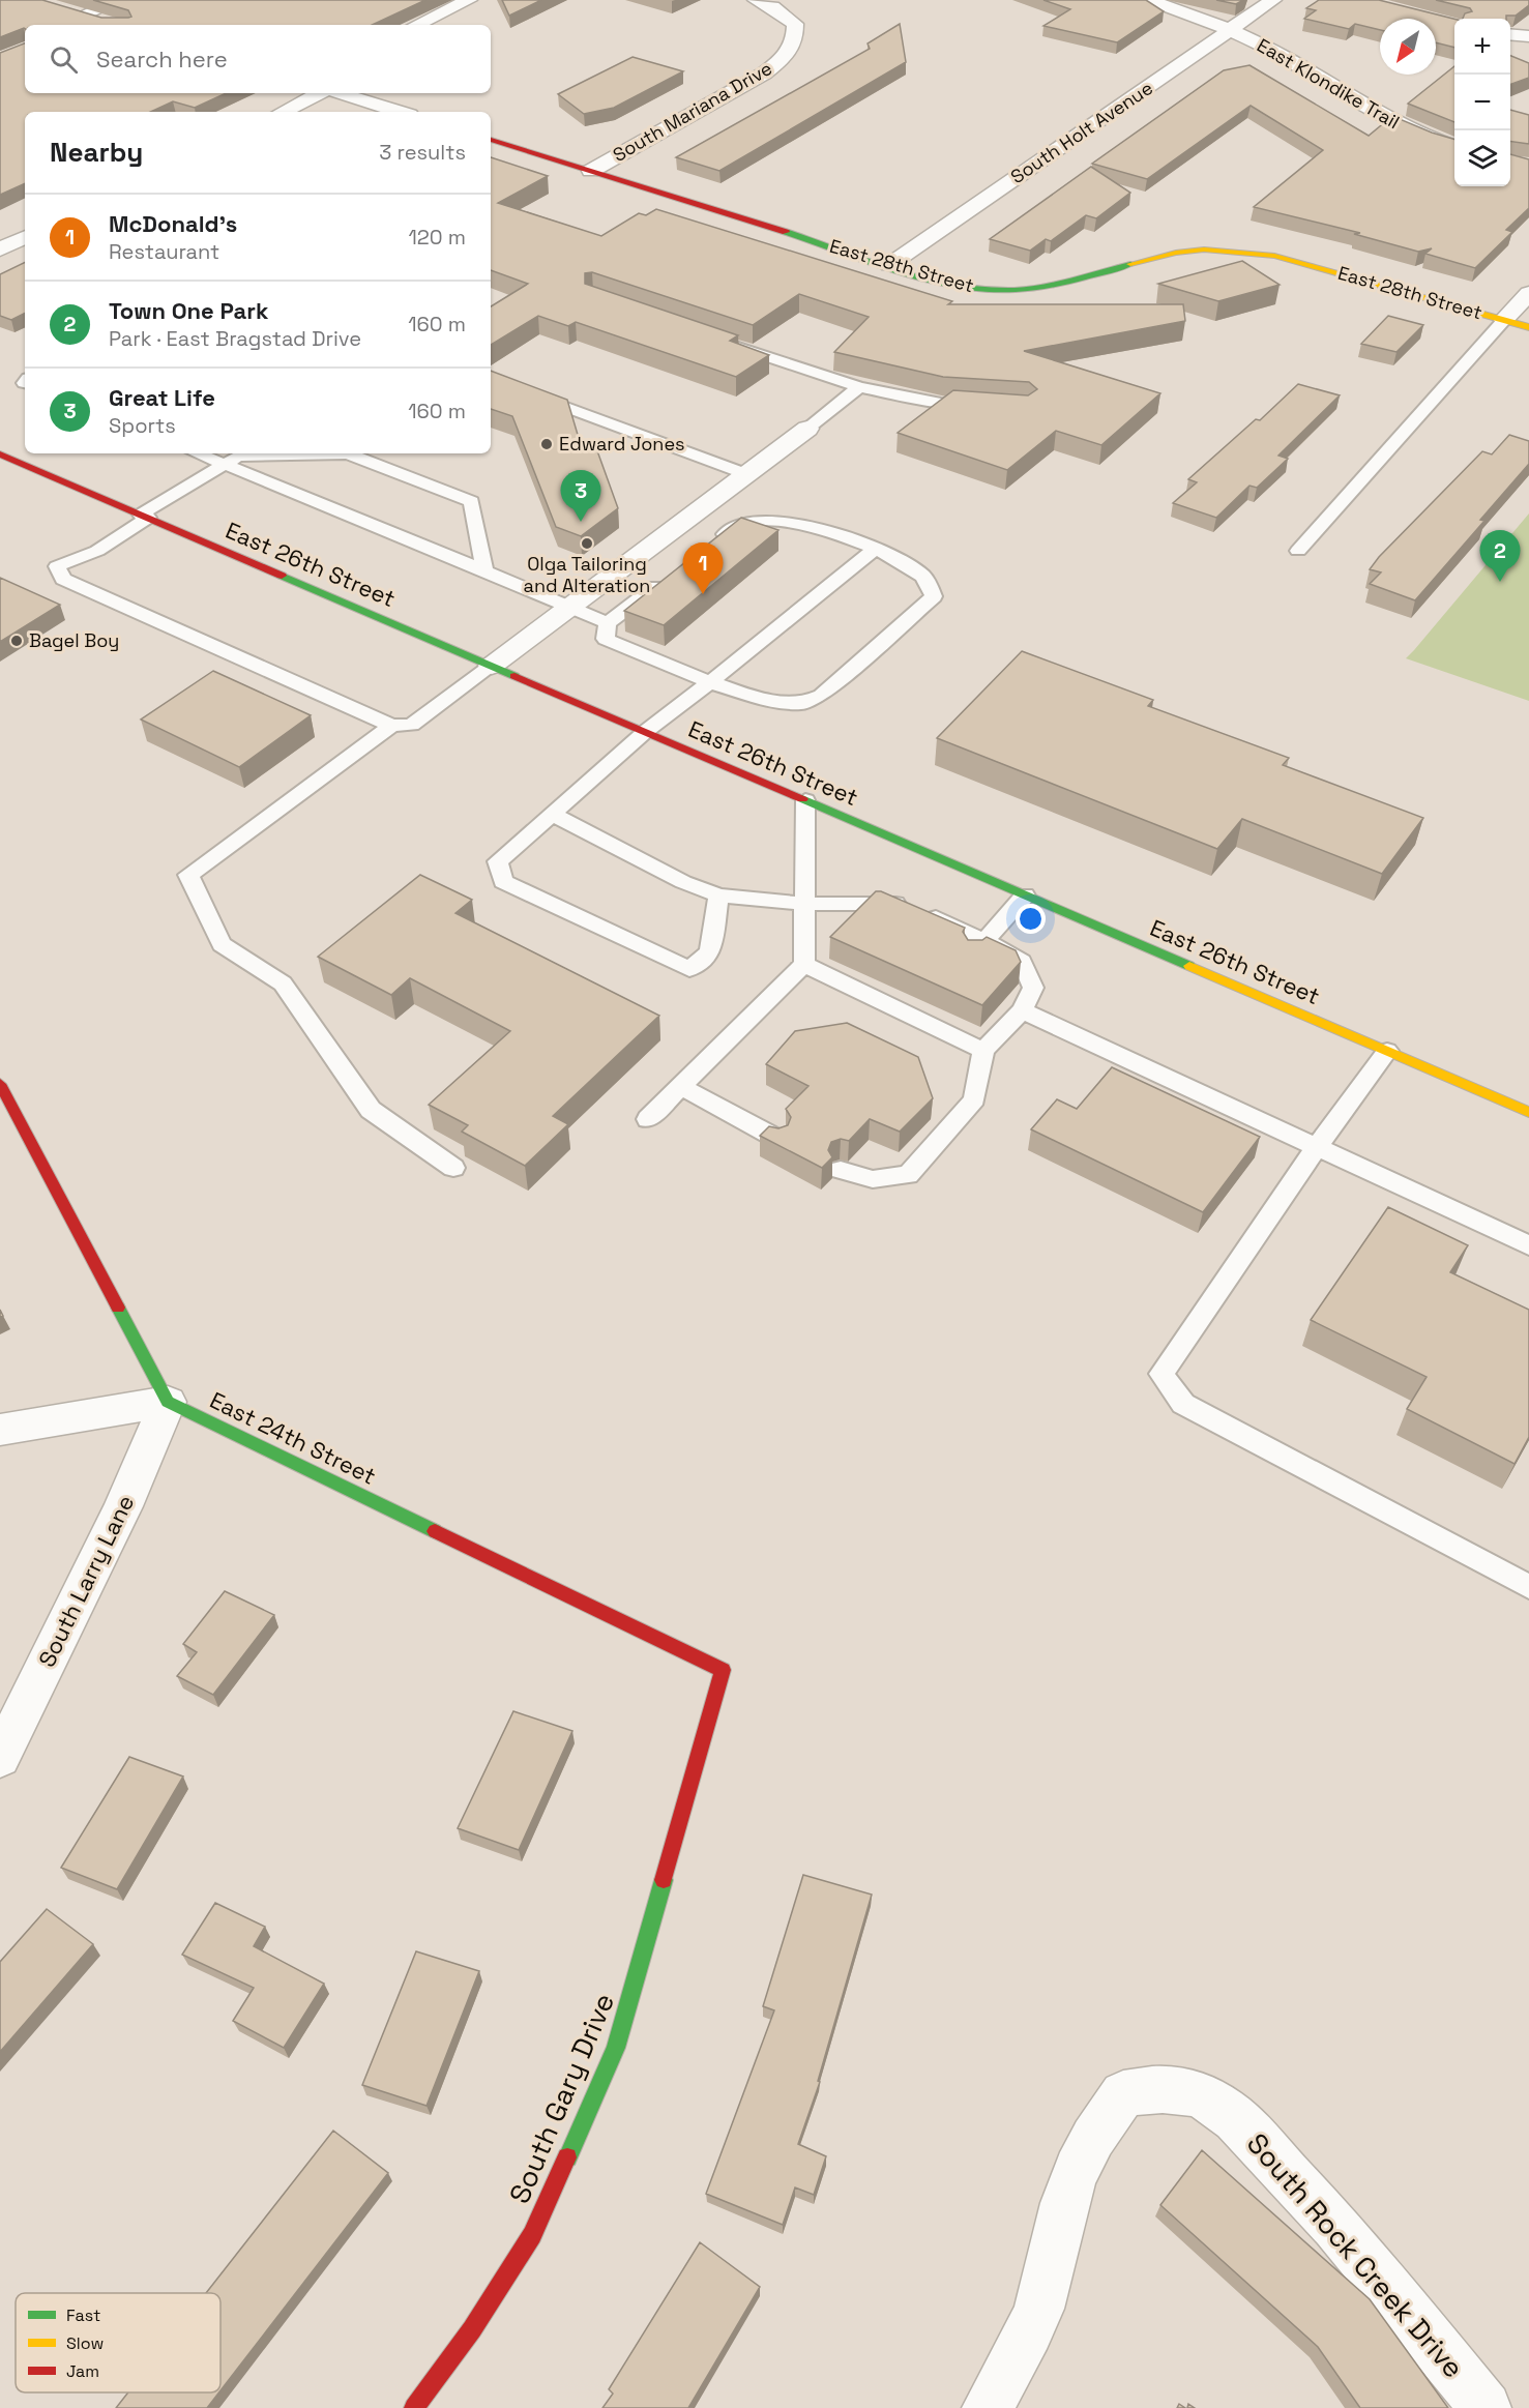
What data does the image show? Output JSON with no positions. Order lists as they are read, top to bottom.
{
  "streets": {
    "street": [
      "East Klondike Trail",
      "South Mariana Drive",
      "South Holt Avenue",
      "East 28th Street",
      "East 26th Street",
      "East 24th Street",
      "South Larry Lane",
      "South Gary Drive",
      "South Rock Creek Drive"
    ]
  },
  "crossings": [
    ["East Klondike Trail", "South Holt Avenue"],
    ["South Mariana Drive", "East 28th Street"],
    ["South Holt Avenue", "East 28th Street"],
    ["East 24th Street", "South Larry Lane"],
    ["East 24th Street", "South Gary Drive"]
  ],
  "places": ["Edward Jones", "Olga Tailoring and Alteration", "Bagel Boy"],
  "legend": ["Fast", "Slow", "Jam"],
  "north": "bottom left",
  "page": {
    "map_buttons": ["+", "−"],
    "search": "Search here",
    "heading": ["Nearby", "3 results"],
    "list": [
      {
        "mark": "1",
        "name": "McDonald's",
        "note": "Restaurant",
        "value": "120 m"
      },
      {
        "mark": "2",
        "name": "Town One Park",
        "note": "Park · East Bragstad Drive",
        "value": "160 m"
      },
      {
        "mark": "3",
        "name": "Great Life",
        "note": "Sports",
        "value": "160 m"
      }
    ],
    "pins": ["3", "2", "1"]
  }
}
